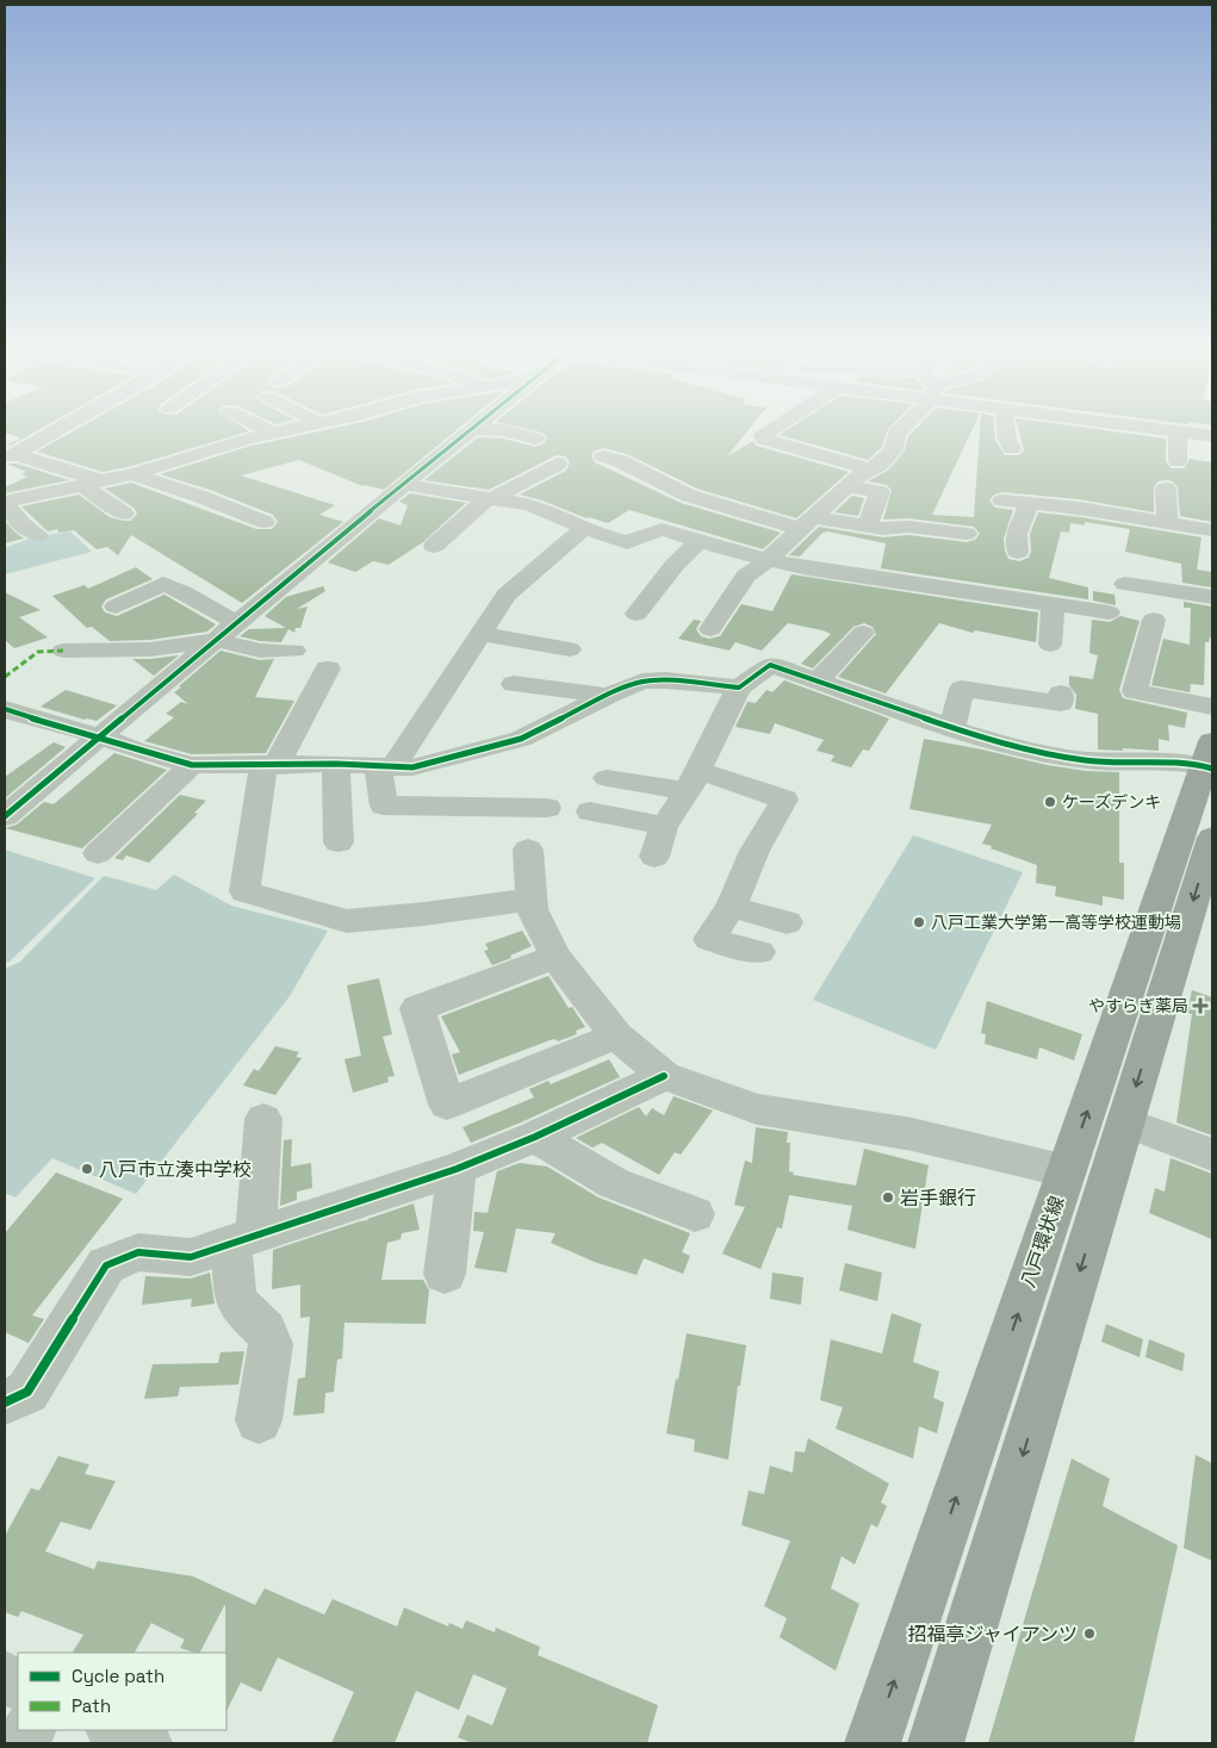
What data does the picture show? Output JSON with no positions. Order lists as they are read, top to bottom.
{
  "streets": {
    "main road": ["八戸環状線"]
  },
  "places": {
    "other": [
      "ケーズデンキ",
      "八戸工業大学第一高等学校運動場",
      "八戸市立湊中学校",
      "岩手銀行",
      "招福亭ジャイアンツ"
    ],
    "health": ["やすらぎ薬局"]
  },
  "legend": ["Cycle path", "Path"]
}
